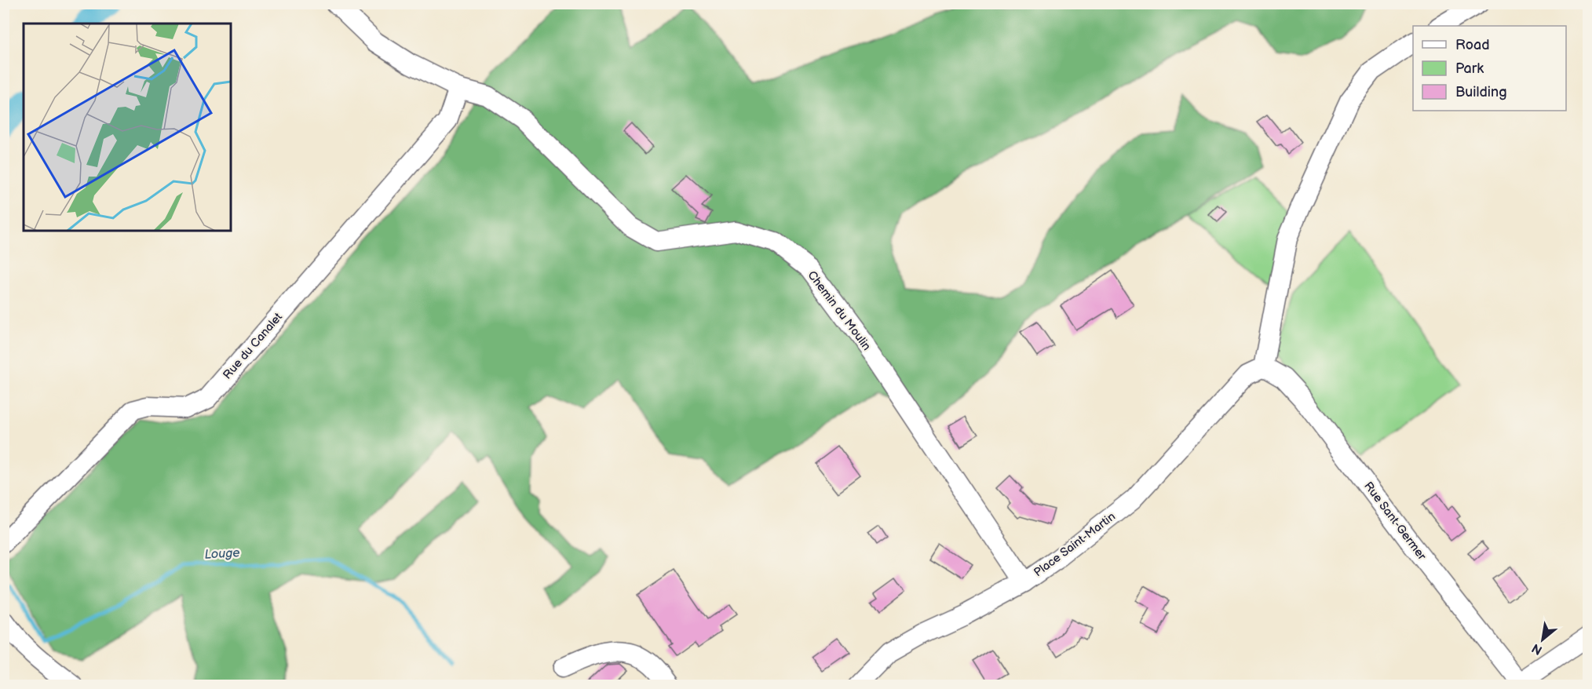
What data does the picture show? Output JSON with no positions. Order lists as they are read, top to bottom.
{
  "streets": {
    "street": [
      "Chemin du Moulin",
      "Rue du Canalet",
      "Rue Sant-Germer",
      "Place Saint-Martin"
    ]
  },
  "crossings": [
    ["Chemin du Moulin", "Rue du Canalet"],
    ["Chemin du Moulin", "Place Saint-Martin"],
    ["Rue Sant-Germer", "Place Saint-Martin"]
  ],
  "water": ["Louge"],
  "legend": ["Road", "Park", "Building"],
  "north": "bottom left"
}
